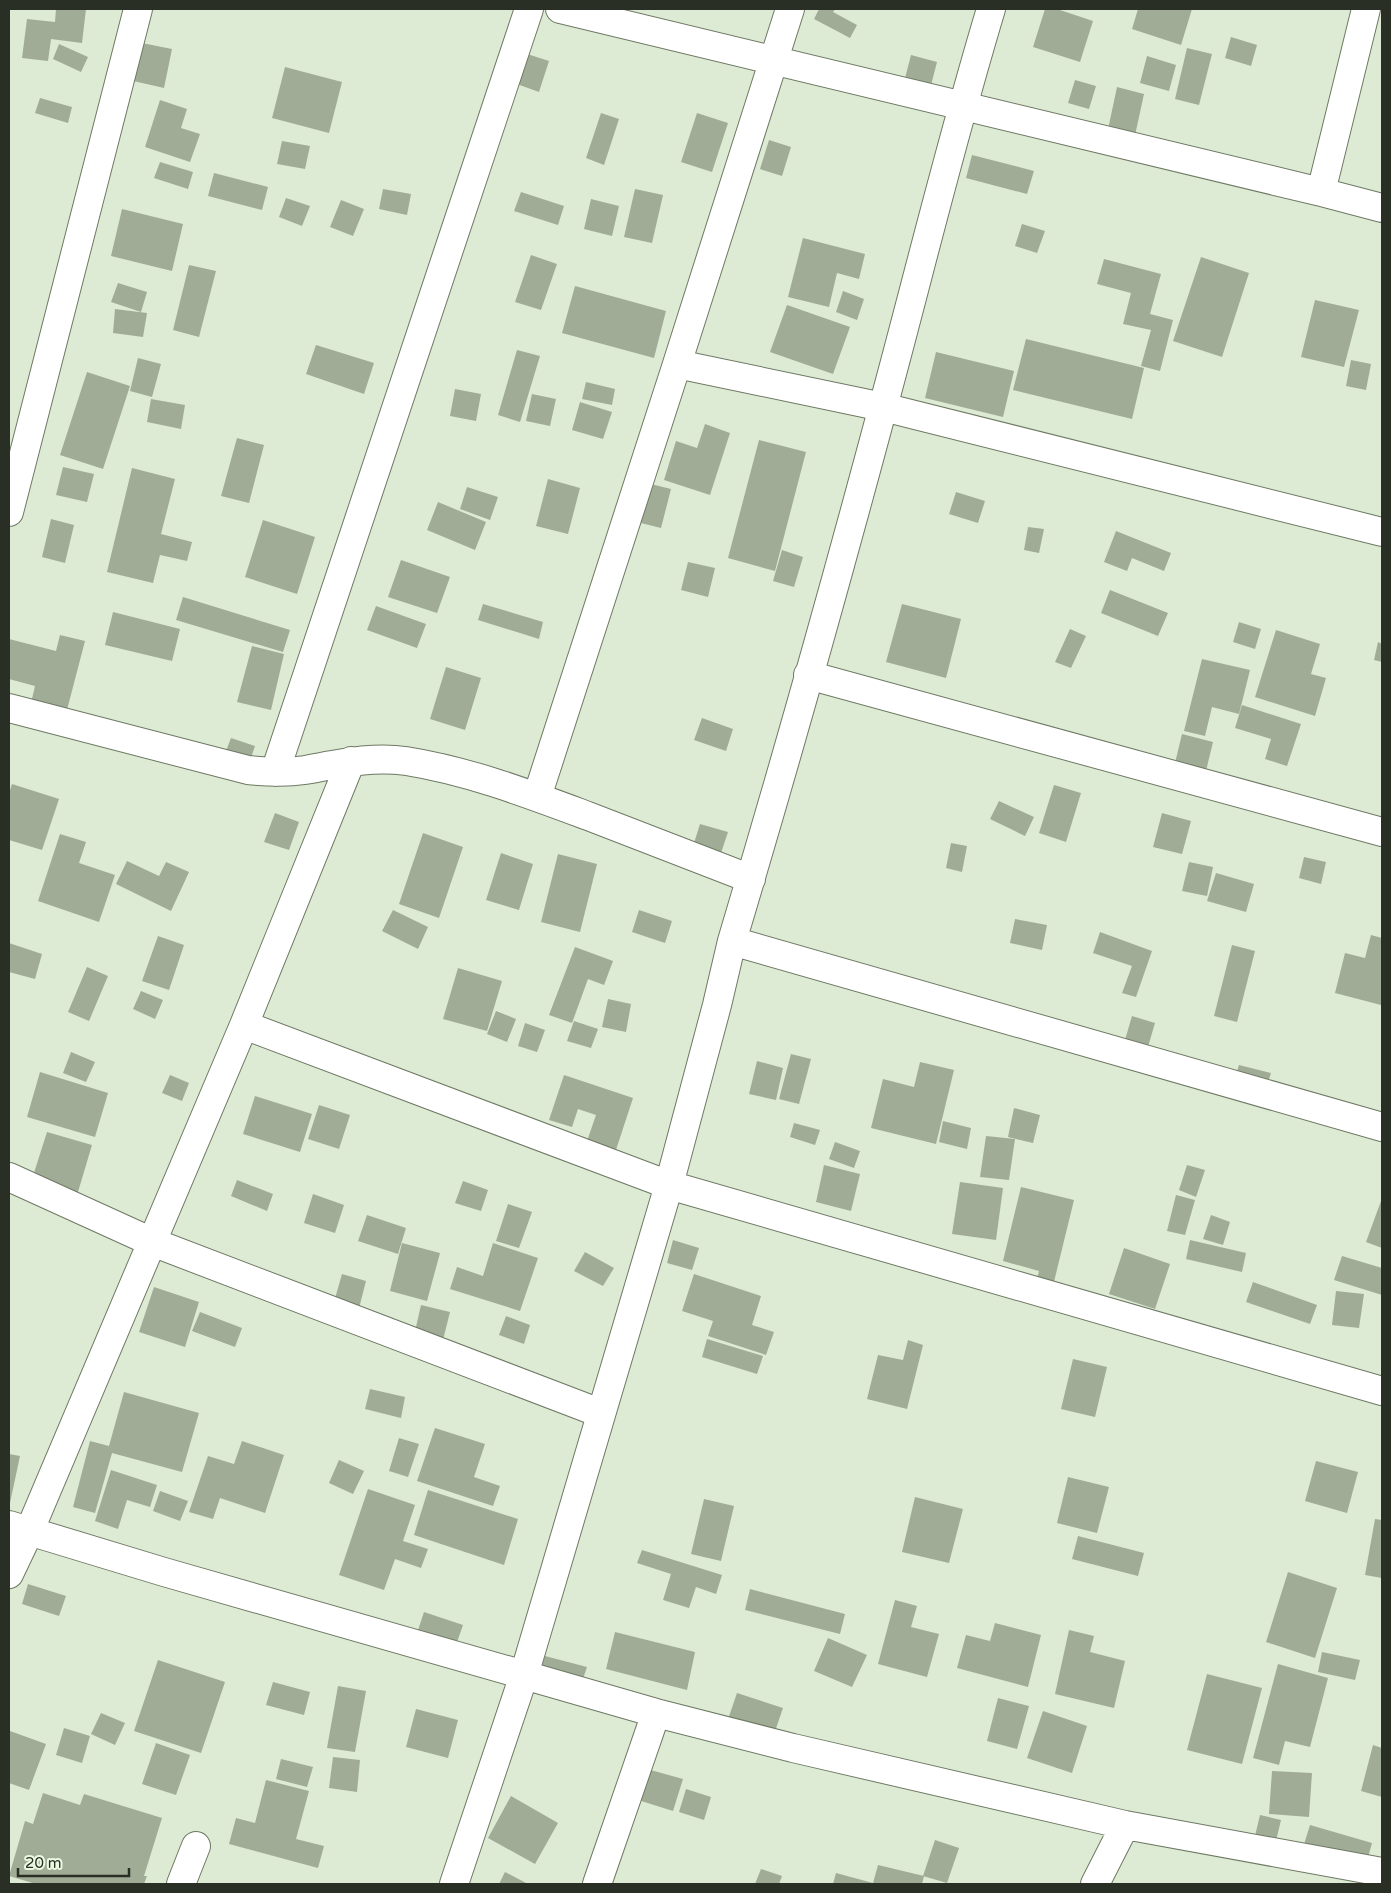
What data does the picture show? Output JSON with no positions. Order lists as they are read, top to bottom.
{
  "scale_bar": "20 m"
}
